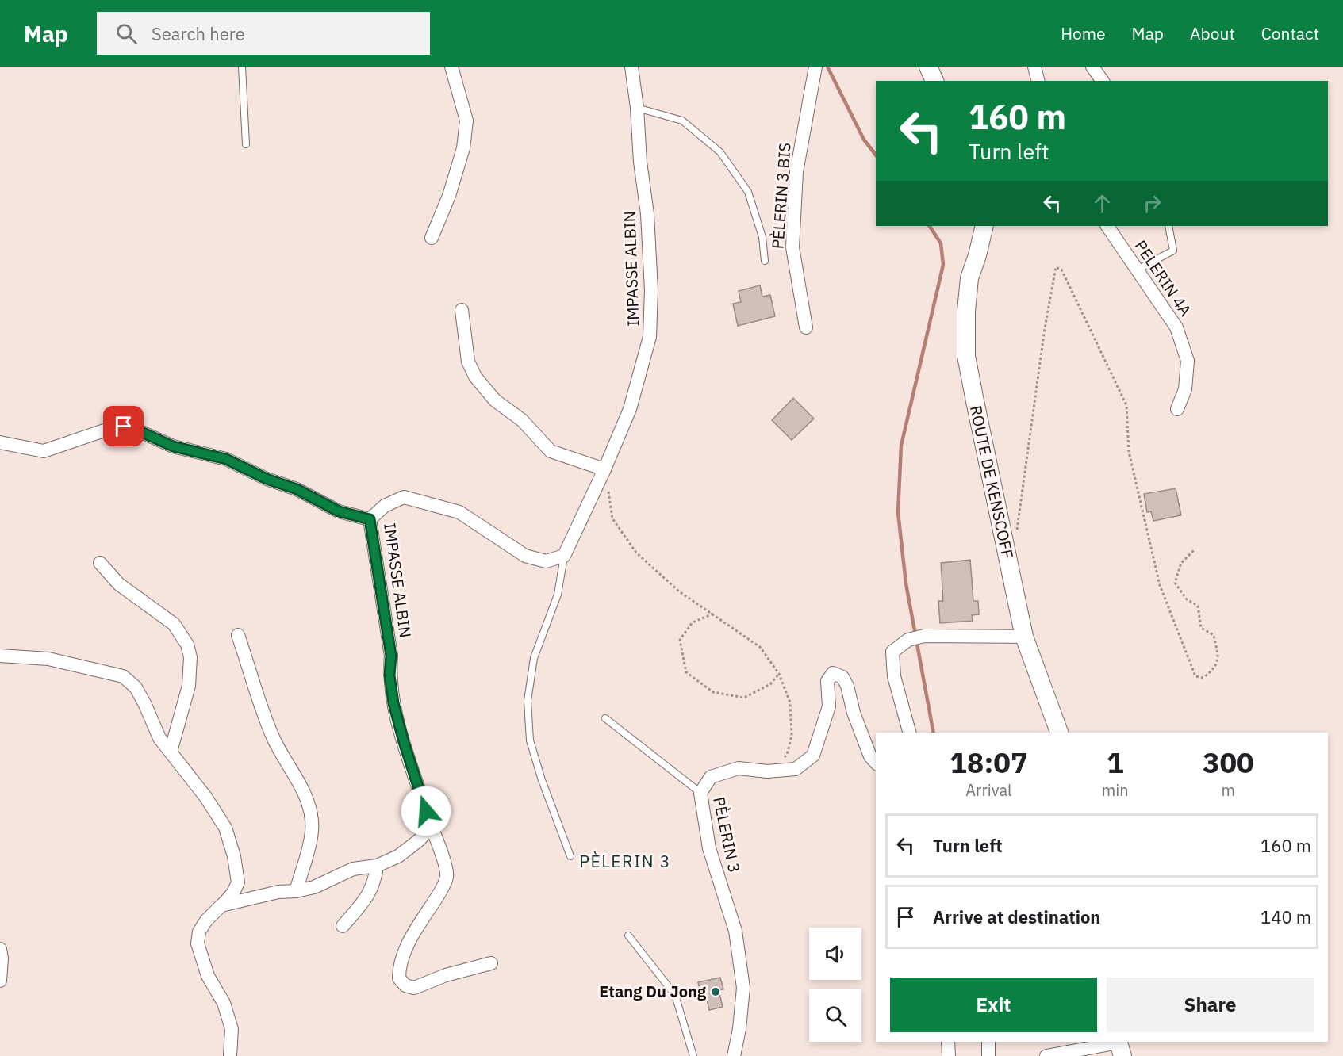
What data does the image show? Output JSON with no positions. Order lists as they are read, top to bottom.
{
  "streets": {
    "main road": ["ROUTE DE KENSCOFF"],
    "street": [
      "PÈLERIN 3 BIS",
      "IMPASSE ALBIN",
      "PELERIN 4A",
      "PÈLERIN 3"
    ]
  },
  "districts": ["PÈLERIN 3"],
  "places": ["Etang Du Jong"],
  "page": {
    "header": "Map",
    "search": "Search here",
    "nav": [
      "Home",
      "Map",
      "About",
      "Contact"
    ],
    "turn": ["160 m", "Turn left"],
    "eta": [
      "18:07",
      "Arrival",
      "1",
      "min",
      "300",
      "m"
    ],
    "list": [
      {
        "name": "Turn left",
        "value": "160 m"
      },
      {
        "name": "Arrive at destination",
        "value": "140 m"
      }
    ],
    "buttons": ["Exit", "Share"]
  }
}
